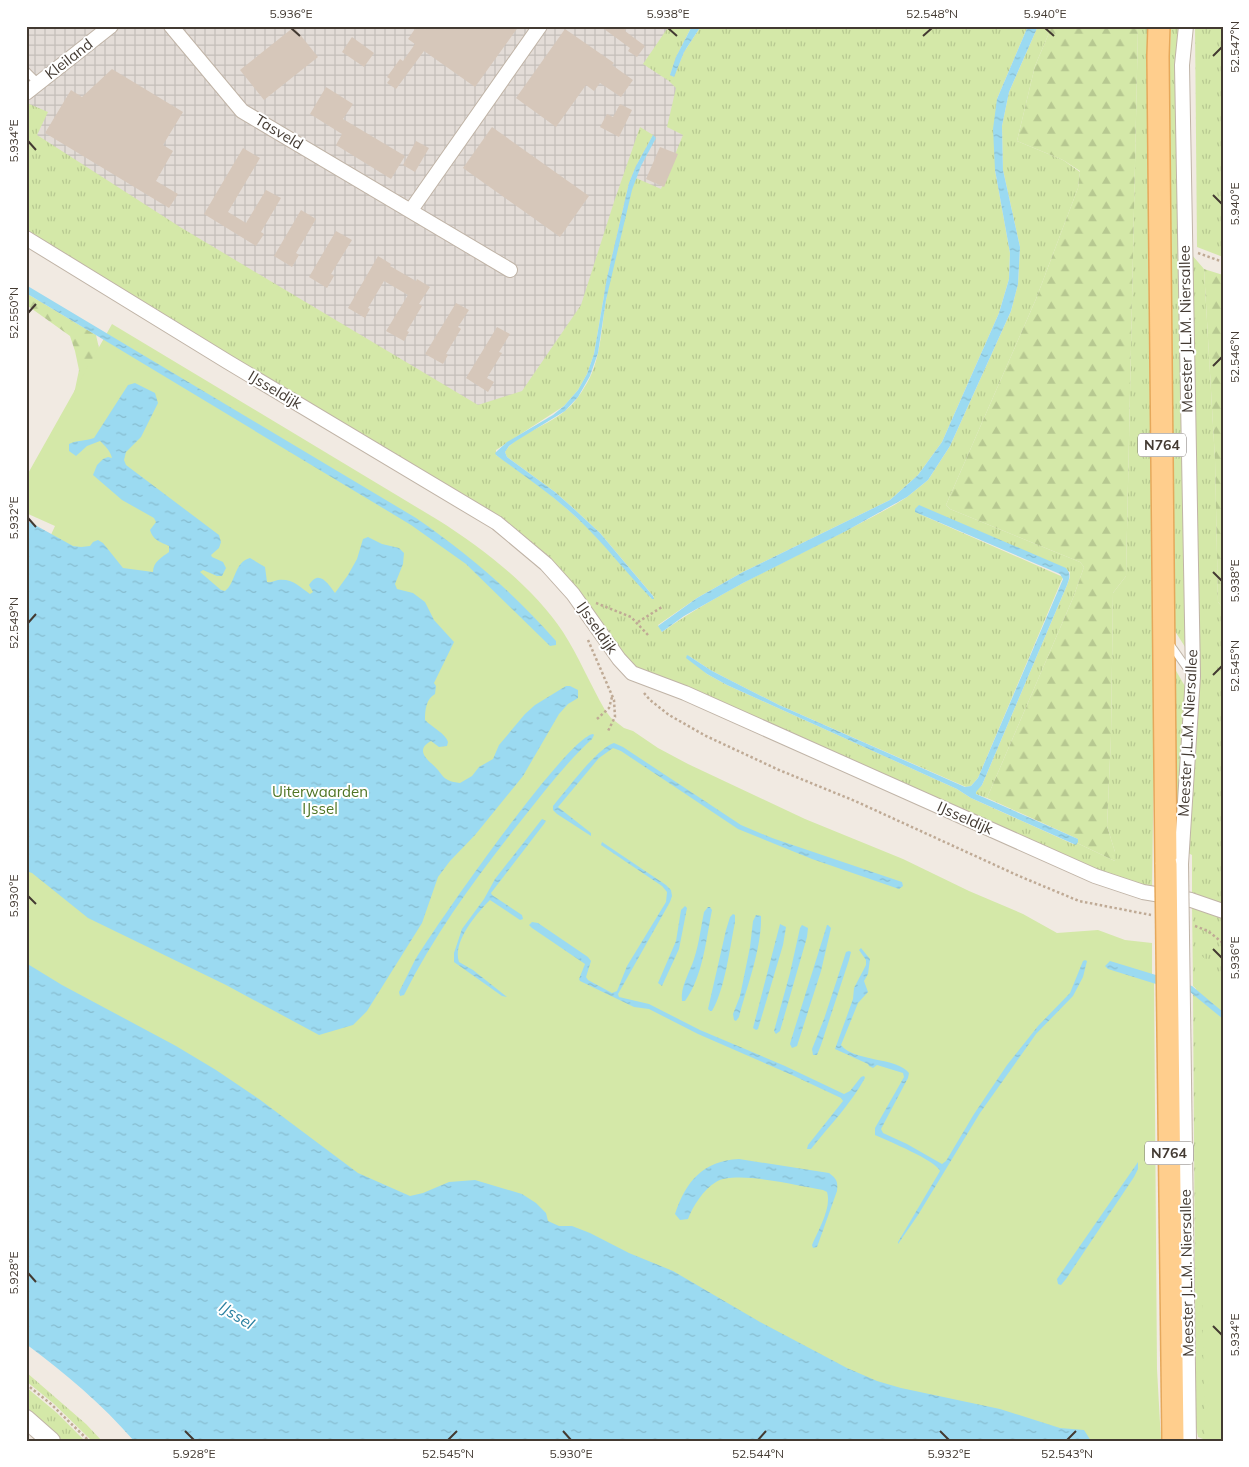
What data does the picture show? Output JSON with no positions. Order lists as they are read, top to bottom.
{
  "streets": {
    "main road": ["Meester J.L.M. Niersallee", "N764"],
    "street": ["Kleiland", "Tasveld", "IJsseldijk"]
  },
  "water": ["IJssel"],
  "parks": ["Uiterwaarden IJssel"],
  "coordinates": [
    "5.936°E",
    "5.938°E",
    "52.548°N",
    "5.940°E",
    "52.547°N",
    "5.934°E",
    "52.550°N",
    "52.546°N",
    "5.932°E",
    "52.549°N",
    "52.545°N",
    "5.930°E",
    "5.928°E",
    "52.544°N",
    "52.543°N"
  ]
}
